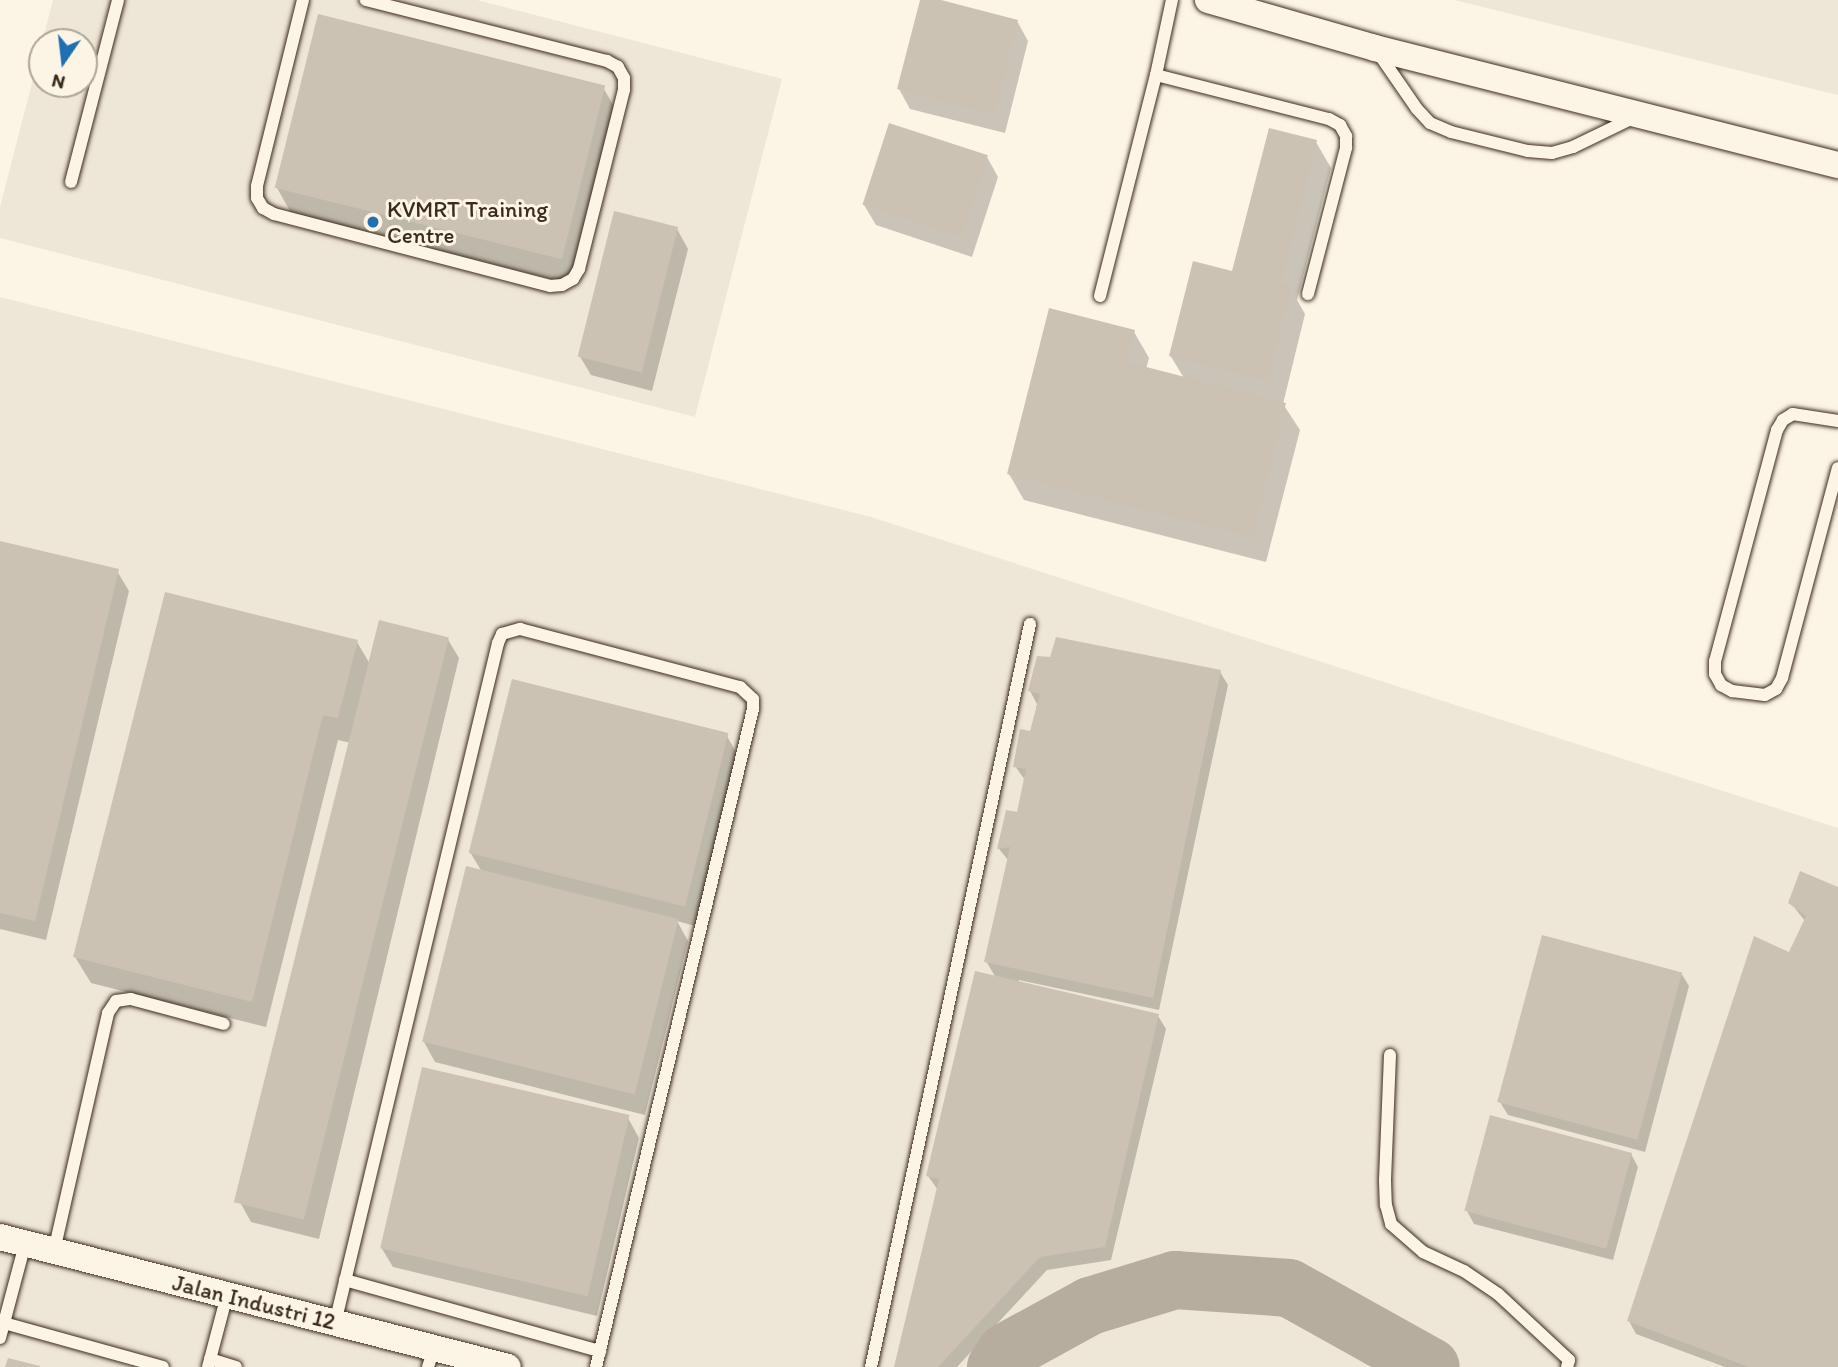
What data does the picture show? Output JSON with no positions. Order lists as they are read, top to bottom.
{
  "streets": {
    "street": ["Jalan Industri 12"]
  },
  "places": ["KVMRT Training Centre"],
  "north": "bottom"
}
